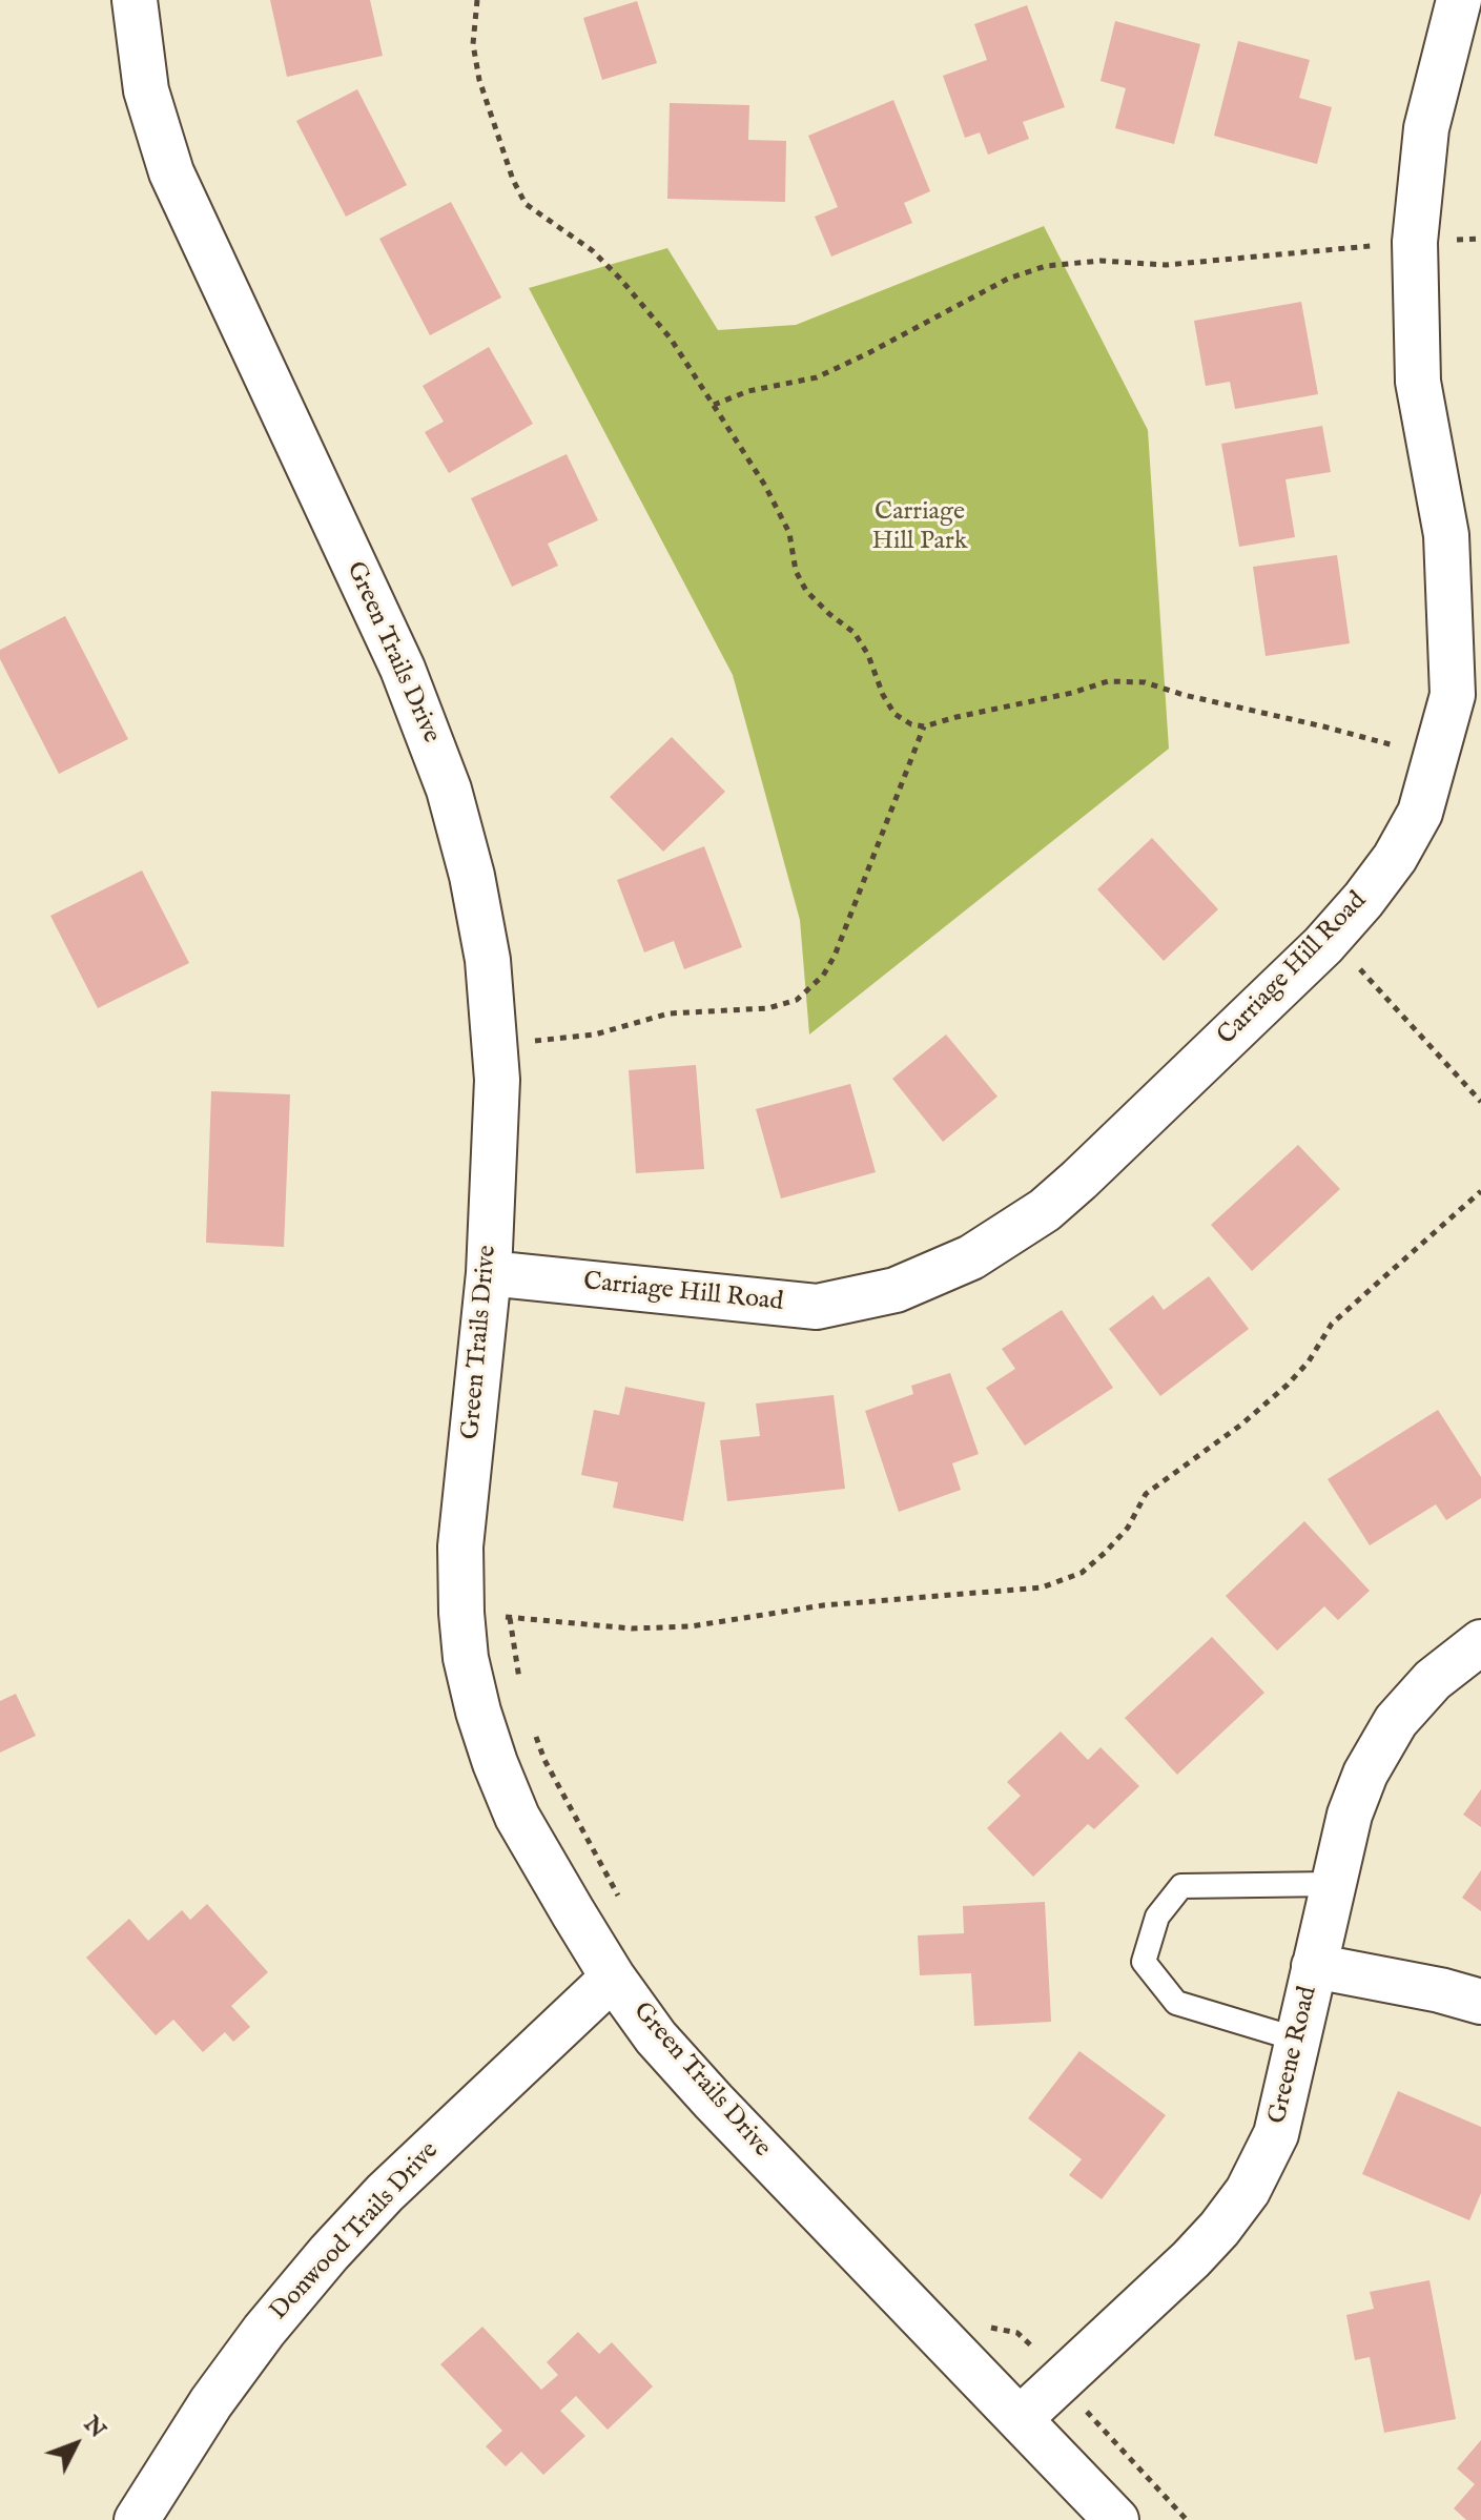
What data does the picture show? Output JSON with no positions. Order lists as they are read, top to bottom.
{
  "streets": {
    "street": [
      "Green Trails Drive",
      "Carriage Hill Road",
      "Greene Road",
      "Donwood Trails Drive"
    ]
  },
  "crossings": [
    ["Green Trails Drive", "Carriage Hill Road"],
    ["Green Trails Drive", "Greene Road"],
    ["Green Trails Drive", "Donwood Trails Drive"]
  ],
  "parks": ["Carriage Hill Park"],
  "north": "top right"
}
